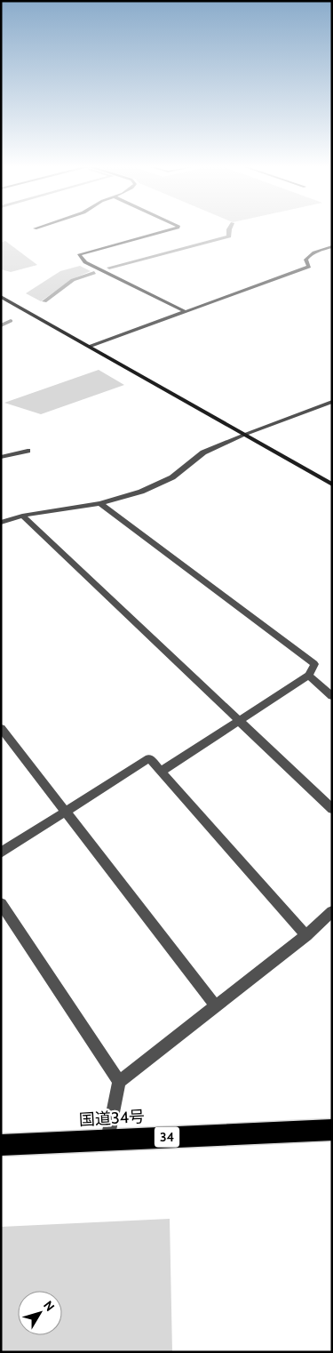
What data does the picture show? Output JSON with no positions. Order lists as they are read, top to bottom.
{
  "streets": {
    "highway": ["国道34号", "34"]
  },
  "north": "top right"
}
